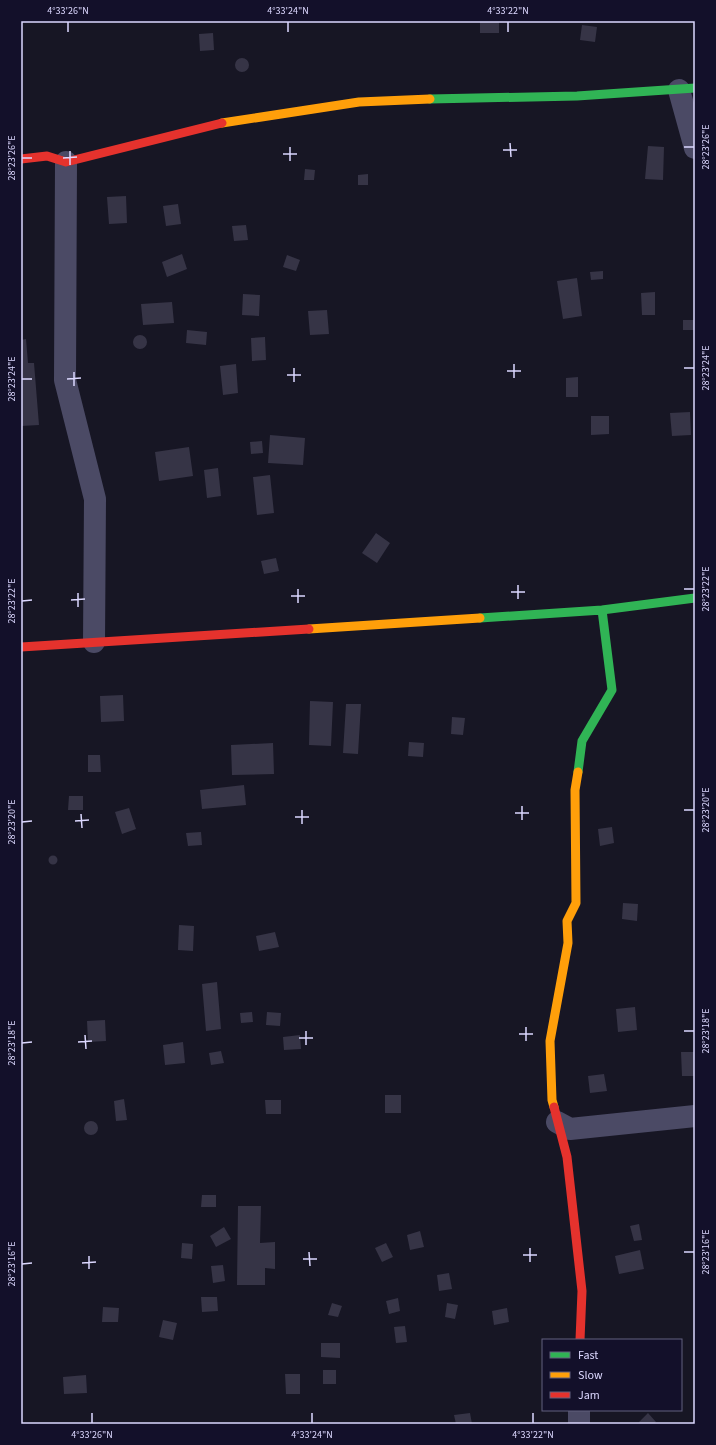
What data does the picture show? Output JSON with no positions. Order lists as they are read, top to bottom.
{
  "legend": ["Fast", "Slow", "Jam"],
  "coordinates": [
    "4°33'26\"N",
    "4°33'24\"N",
    "4°33'22\"N",
    "28°23'26\"E",
    "28°23'24\"E",
    "28°23'22\"E",
    "28°23'20\"E",
    "28°23'18\"E",
    "28°23'16\"E"
  ]
}
